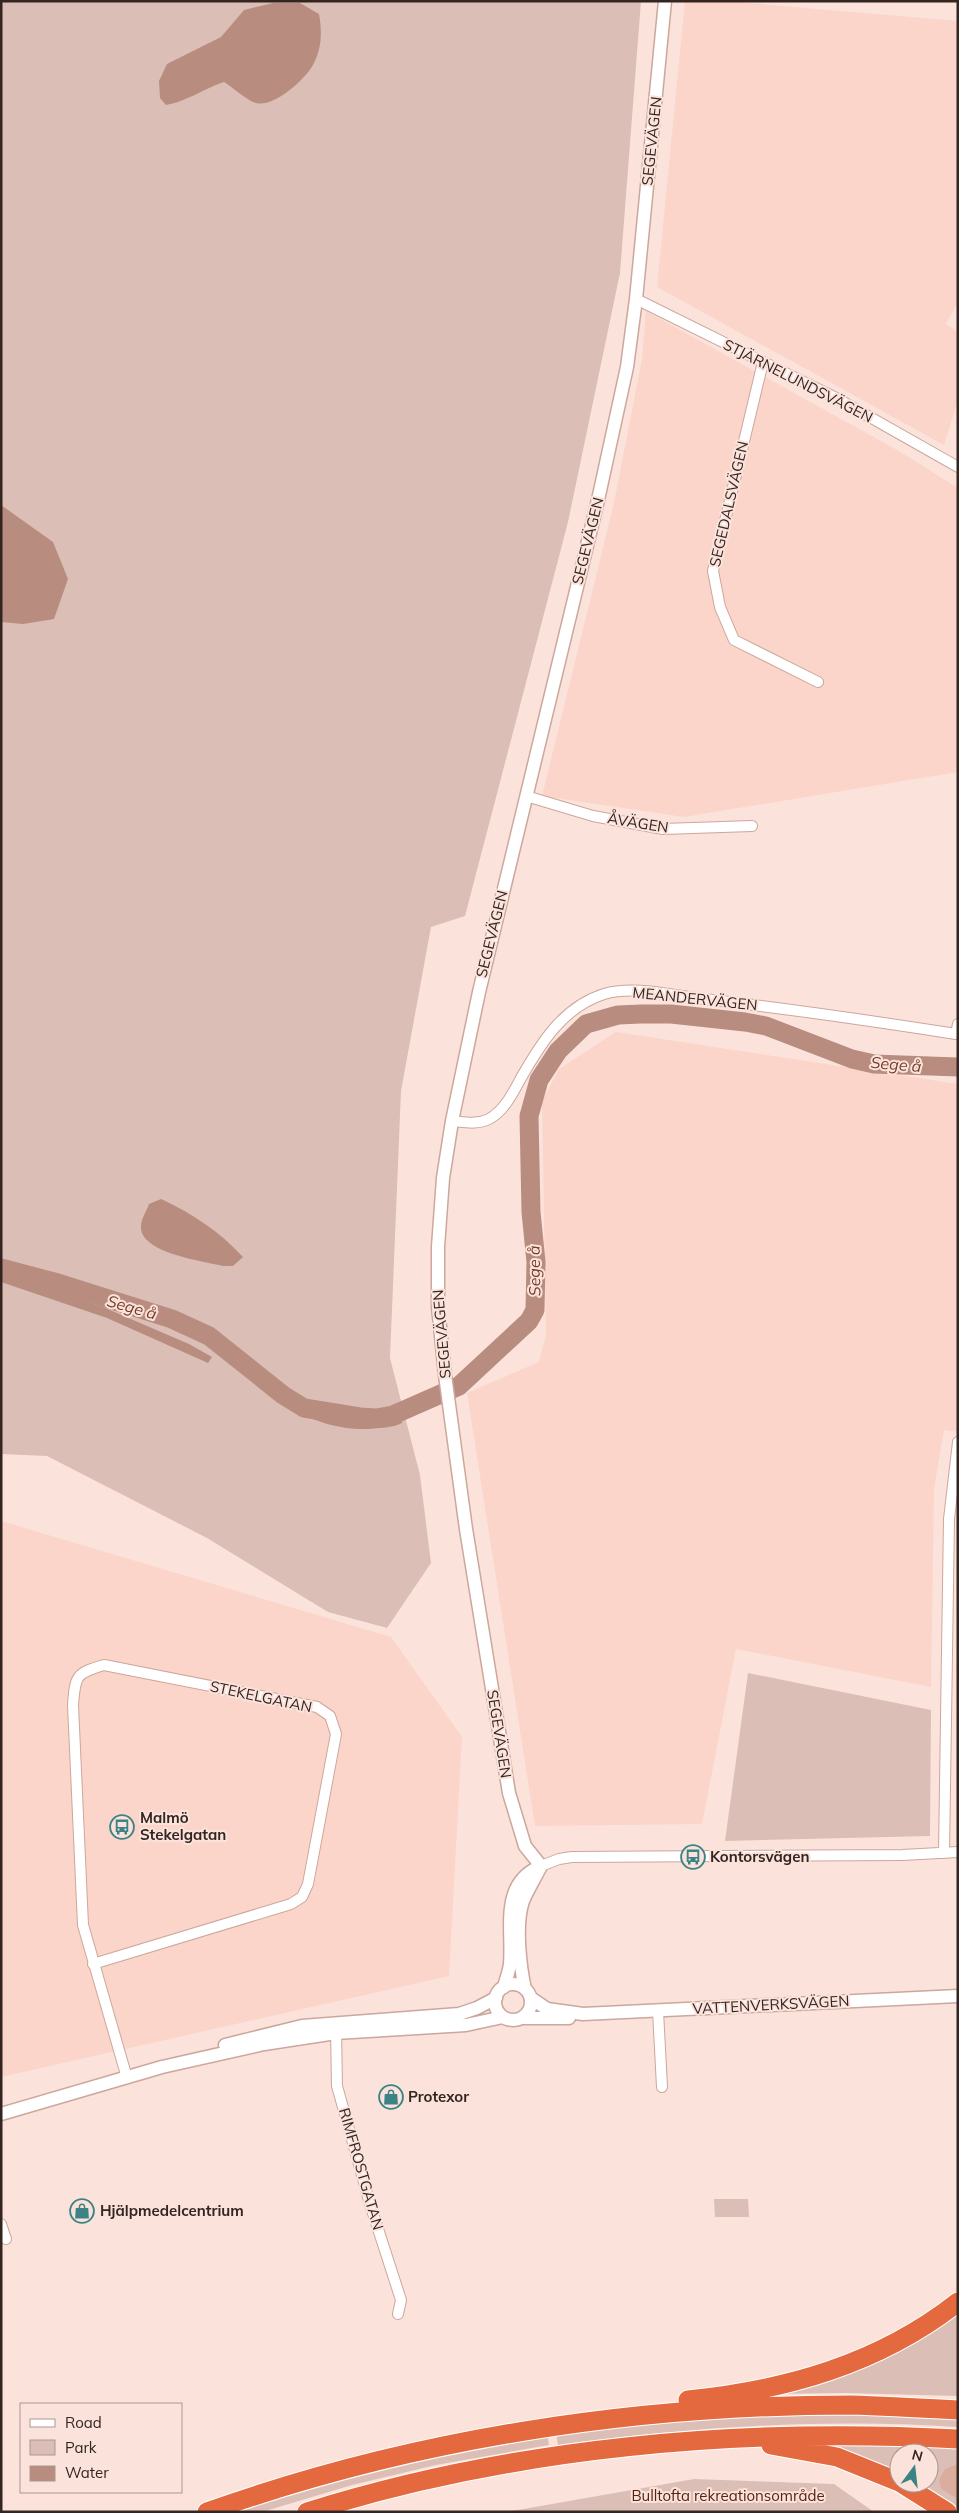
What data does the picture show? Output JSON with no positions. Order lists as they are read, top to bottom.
{
  "streets": {
    "street": [
      "SEGEVÄGEN",
      "STJÄRNELUNDSVÄGEN",
      "SEGEDALSVÄGEN",
      "ÅVÄGEN",
      "MEANDERVÄGEN",
      "STEKELGATAN",
      "VATTENVERKSVÄGEN",
      "RIMFROSTGATAN"
    ]
  },
  "crossings": [
    ["SEGEVÄGEN", "STJÄRNELUNDSVÄGEN"],
    ["SEGEVÄGEN", "ÅVÄGEN"],
    ["SEGEVÄGEN", "MEANDERVÄGEN"],
    ["STJÄRNELUNDSVÄGEN", "SEGEDALSVÄGEN"]
  ],
  "water": ["Sege å"],
  "parks": ["Bulltofta rekreationsområde"],
  "places": {
    "bus stop": ["Malmö Stekelgatan", "Kontorsvägen"],
    "shop": ["Protexor", "Hjälpmedelcentrium"]
  },
  "legend": ["Road", "Park", "Water"],
  "north": "top"
}
